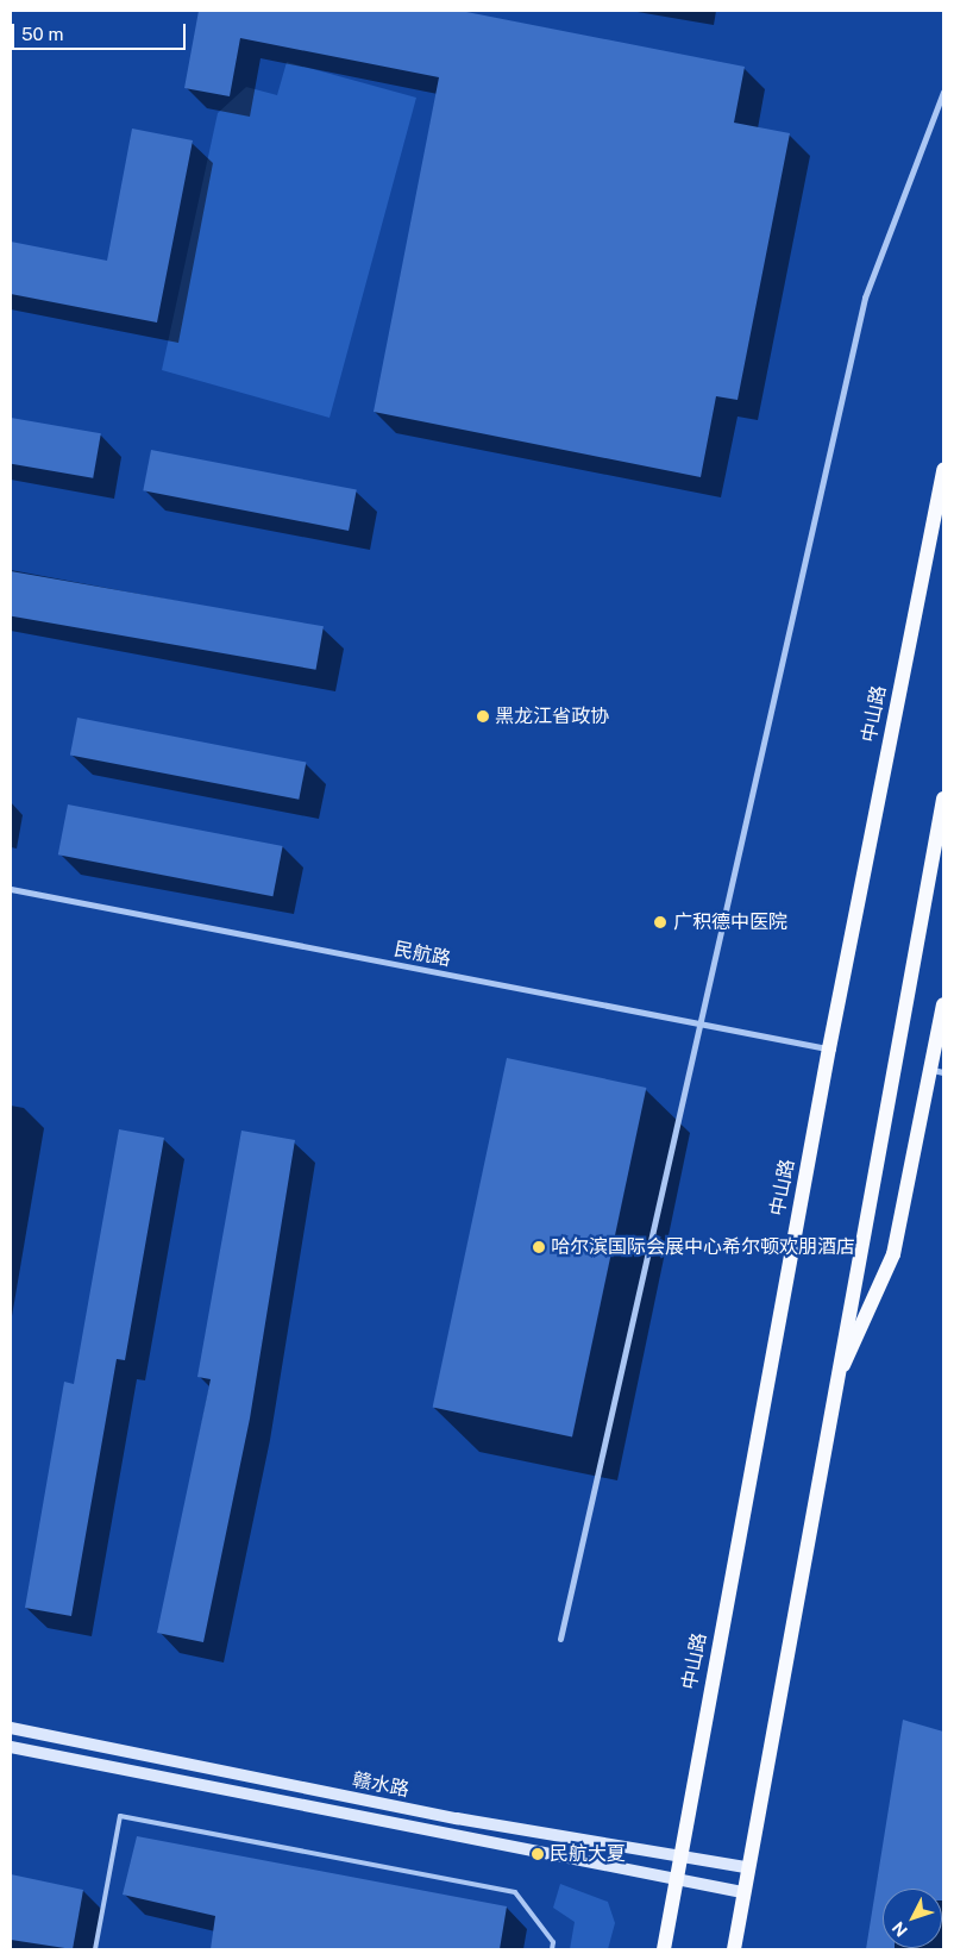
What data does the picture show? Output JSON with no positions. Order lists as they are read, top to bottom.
{
  "streets": {
    "main road": ["中山路", "赣水路"],
    "street": ["民航路"]
  },
  "crossings": [
    ["中山路", "民航路"],
    ["中山路", "赣水路"]
  ],
  "places": [
    "黑龙江省政协",
    "广积德中医院",
    "哈尔滨国际会展中心希尔顿欢朋酒店",
    "民航大夏"
  ],
  "scale_bar": "50 m",
  "north": "bottom left"
}
